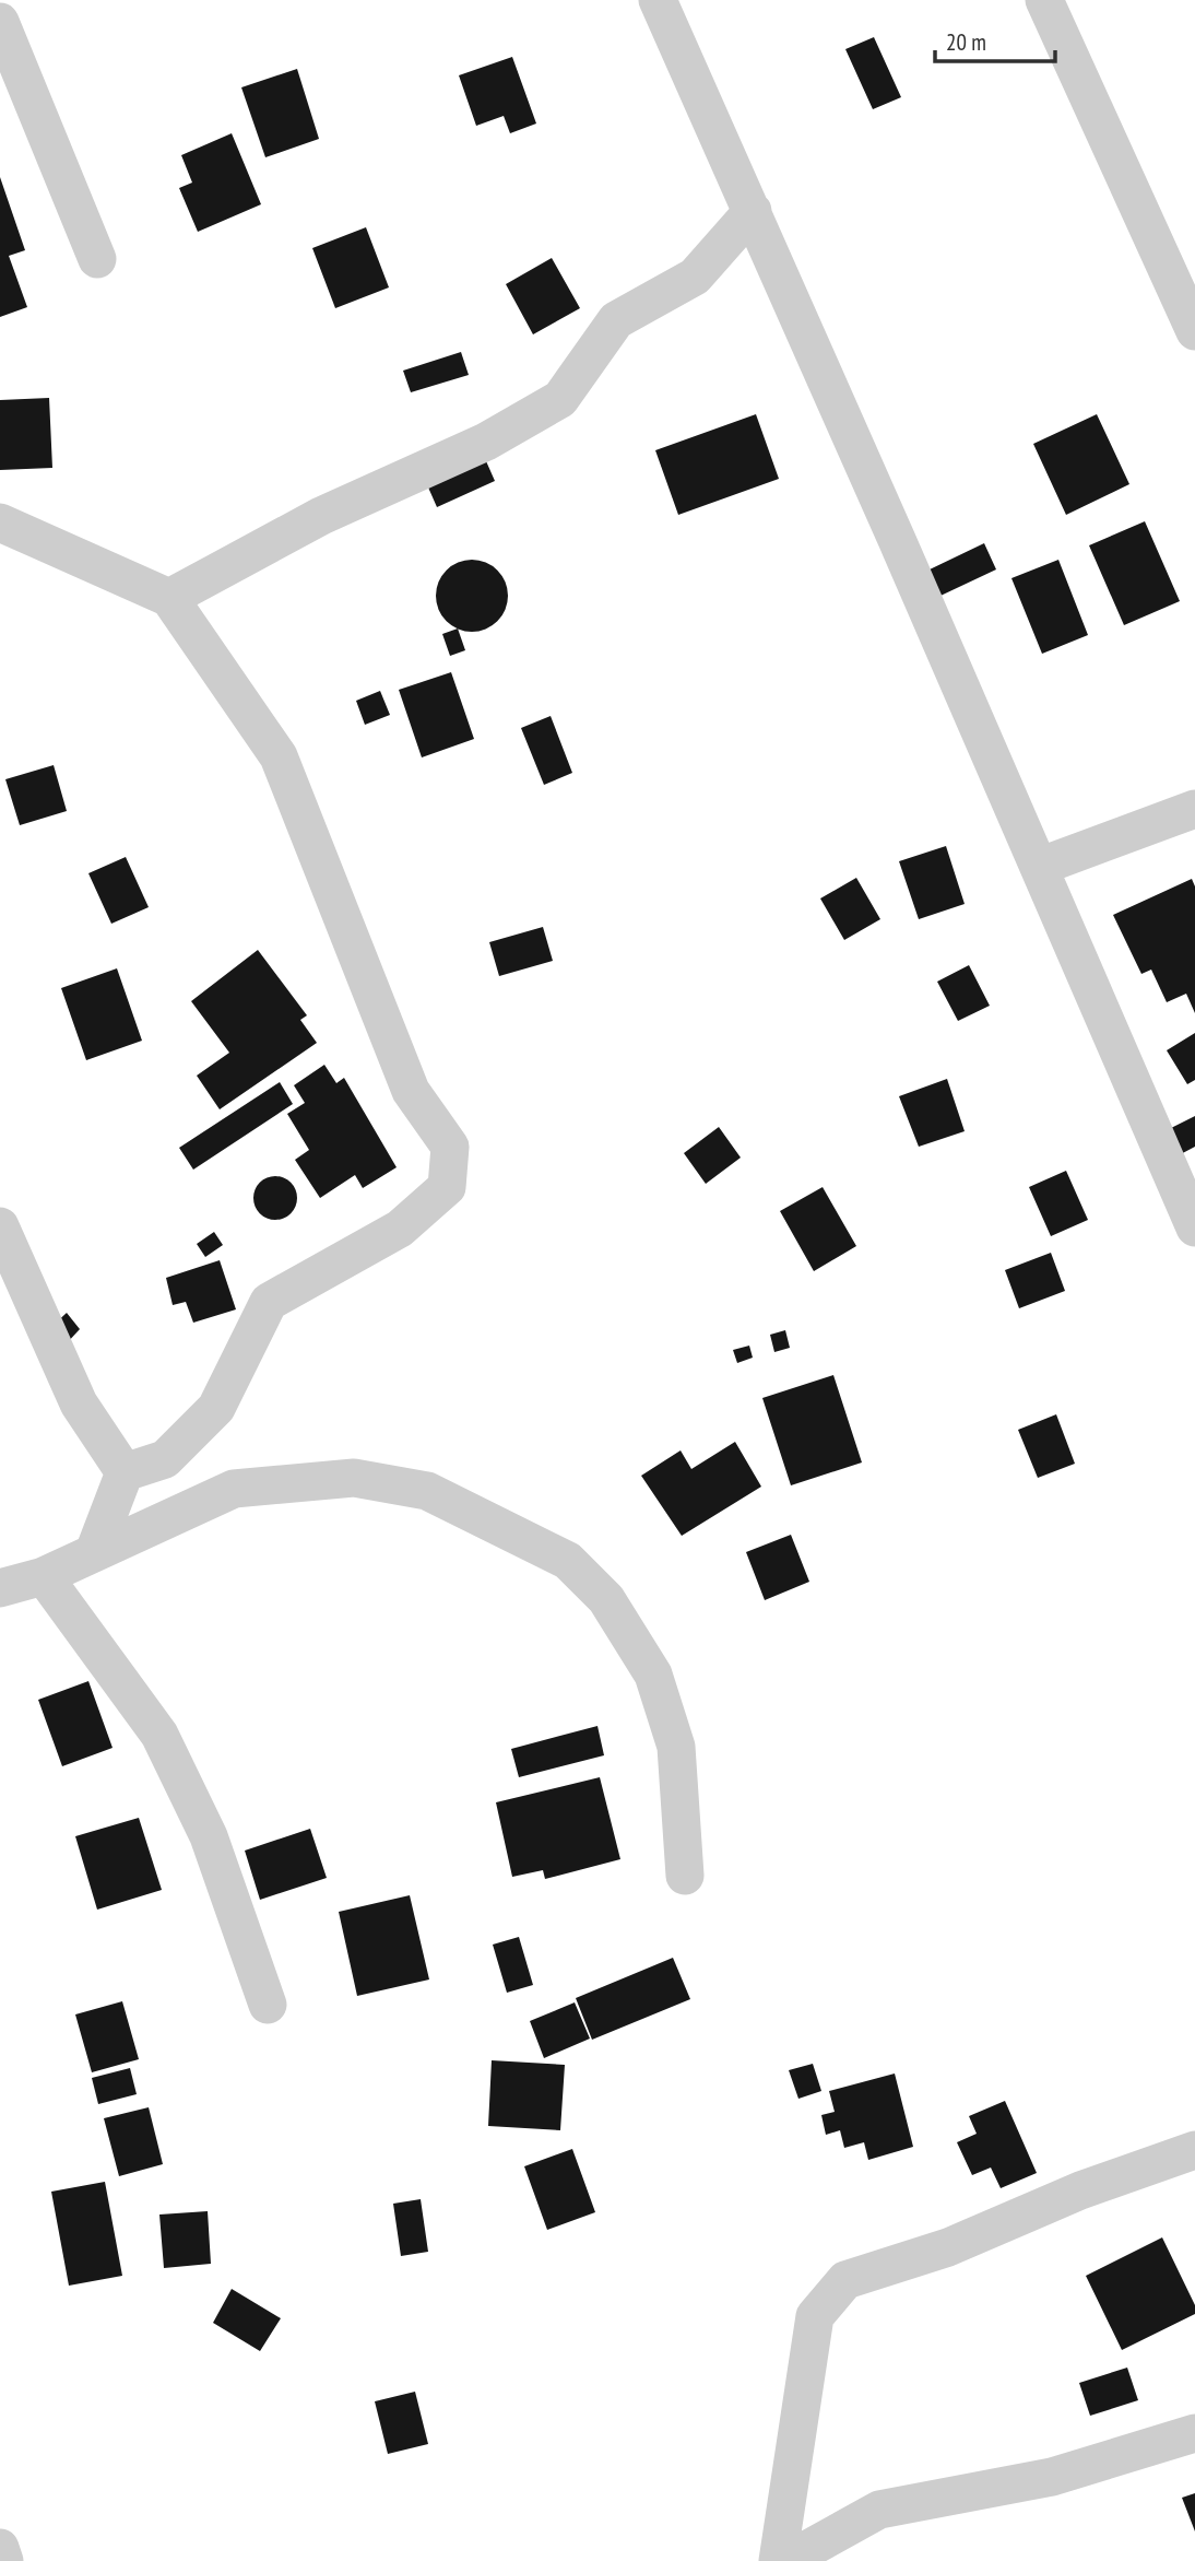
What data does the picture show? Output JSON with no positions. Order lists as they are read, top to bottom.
{
  "scale_bar": "20 m"
}
